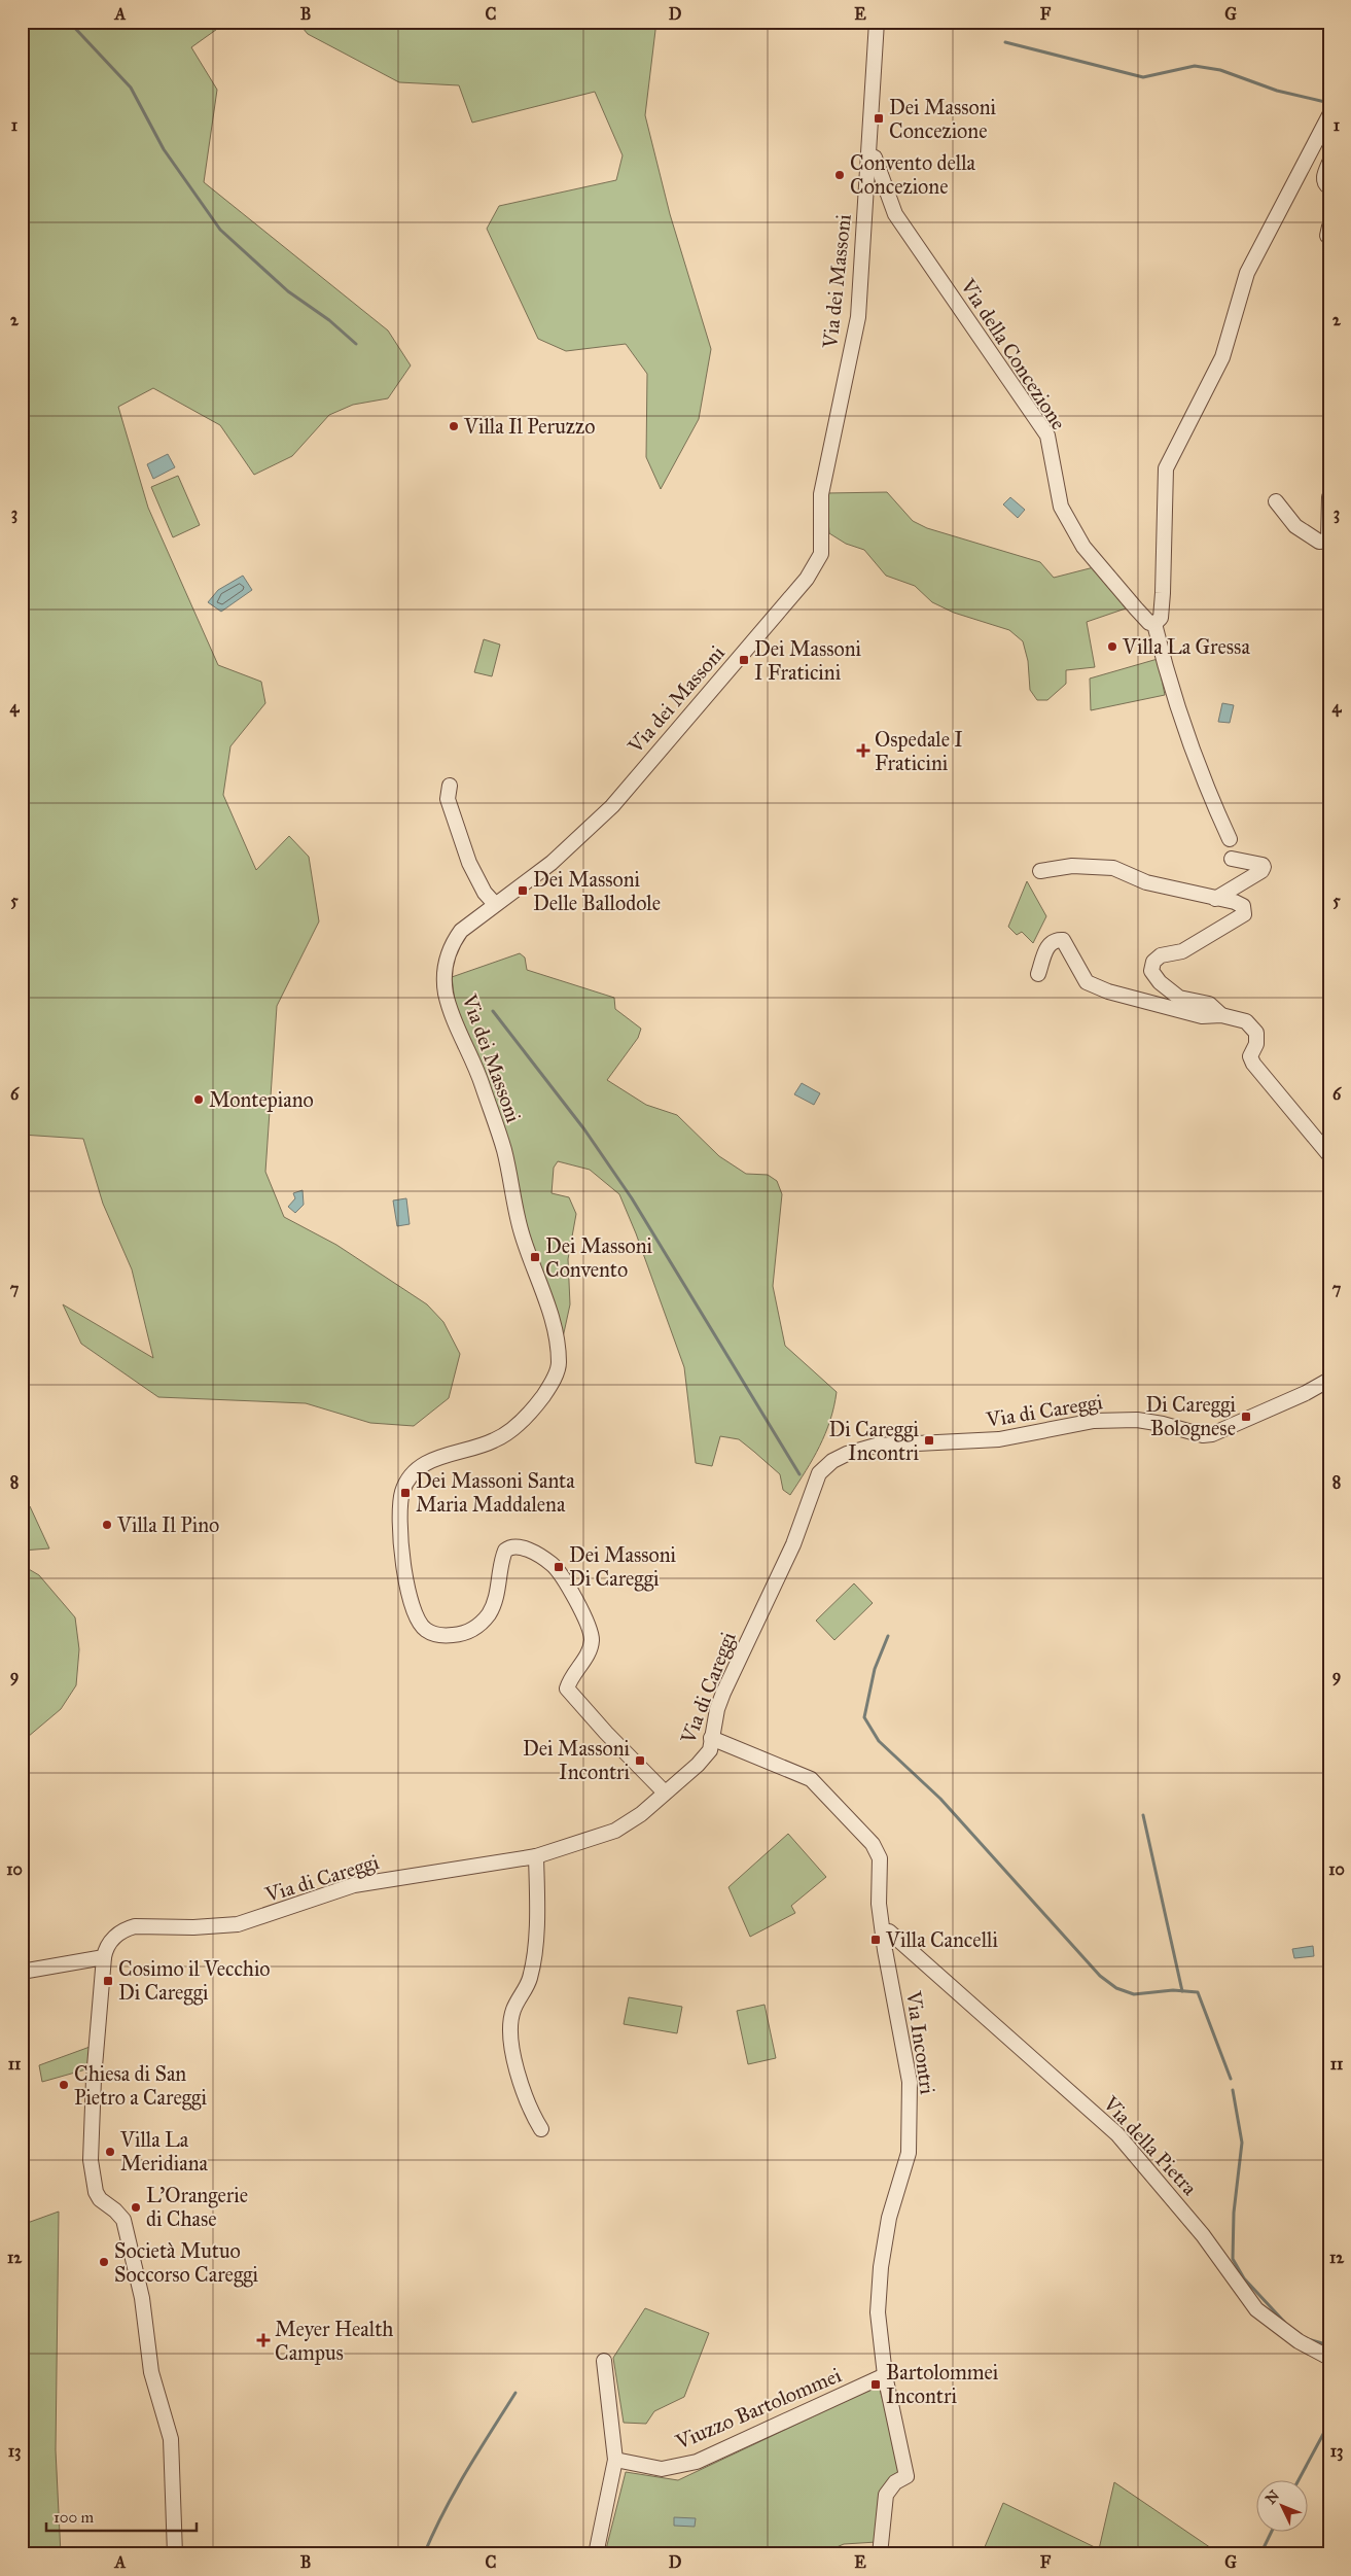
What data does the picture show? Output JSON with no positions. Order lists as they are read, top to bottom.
{
  "streets": {
    "street": [
      "Via dei Massoni",
      "Via della Concezione",
      "Via di Careggi",
      "Via Incontri",
      "Via della Pietra",
      "Viuzzo Bartolommei"
    ]
  },
  "crossings": [
    ["Via dei Massoni", "Via della Concezione"],
    ["Via dei Massoni", "Via di Careggi"],
    ["Via di Careggi", "Via Incontri"],
    ["Via Incontri", "Via della Pietra"],
    ["Via Incontri", "Viuzzo Bartolommei"]
  ],
  "places": {
    "transit": [
      "Dei Massoni Concezione",
      "Dei Massoni I Fraticini",
      "Dei Massoni Delle Ballodole",
      "Dei Massoni Convento",
      "Di Careggi Bolognese",
      "Di Careggi Incontri",
      "Dei Massoni Santa Maria Maddalena",
      "Dei Massoni Di Careggi",
      "Dei Massoni Incontri",
      "Villa Cancelli",
      "Cosimo il Vecchio Di Careggi",
      "Bartolommei Incontri"
    ],
    "other": [
      "Convento della Concezione",
      "Villa Il Peruzzo",
      "Villa La Gressa",
      "Montepiano",
      "Villa Il Pino",
      "Chiesa di San Pietro a Careggi",
      "Villa La Meridiana",
      "L'Orangerie di Chase",
      "Società Mutuo Soccorso Careggi"
    ],
    "health": ["Ospedale I Fraticini", "Meyer Health Campus"]
  },
  "scale_bar": "100 m",
  "north": "top left",
  "grid": {
    "columns": [
      "A",
      "B",
      "C",
      "D",
      "E",
      "F",
      "G"
    ],
    "rows": [
      "1",
      "2",
      "3",
      "4",
      "5",
      "6",
      "7",
      "8",
      "9",
      "10",
      "11",
      "12",
      "13"
    ]
  }
}
